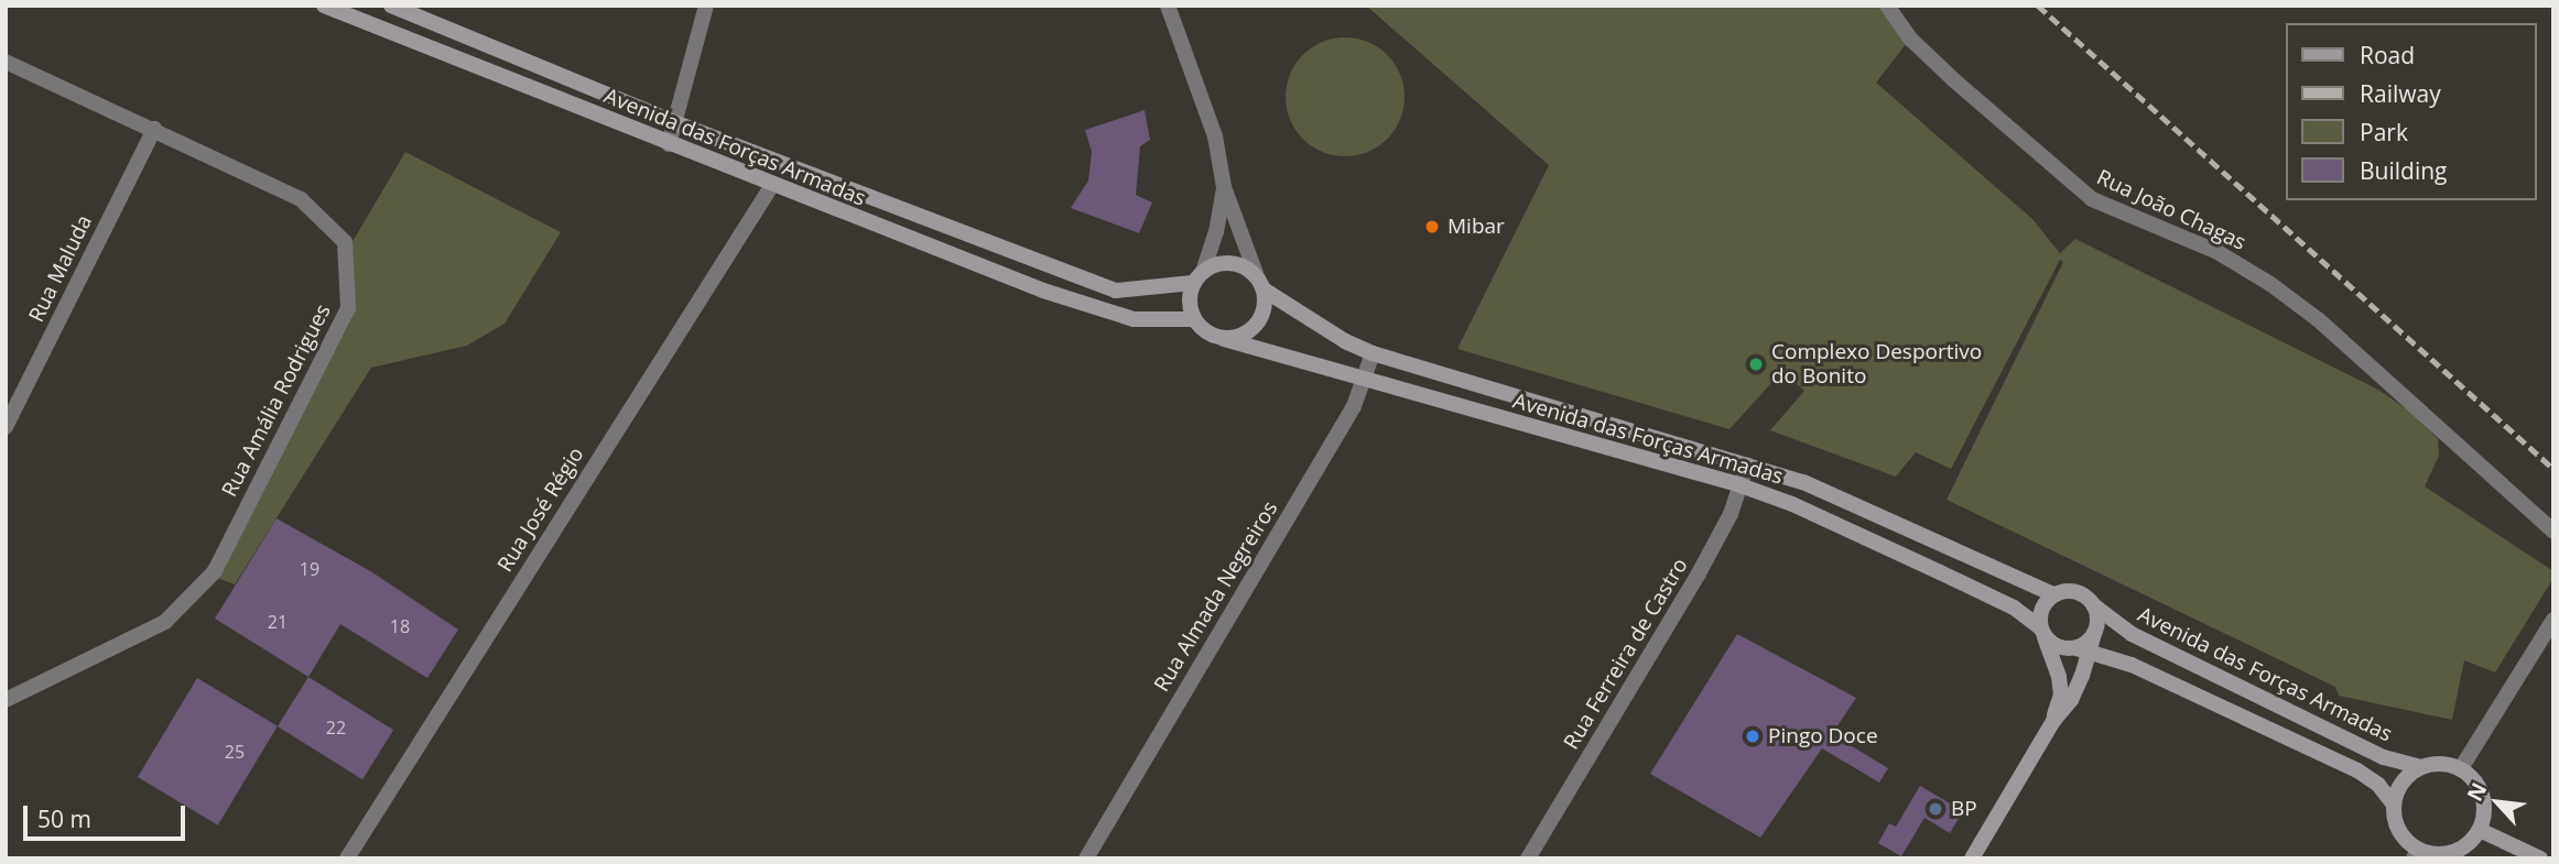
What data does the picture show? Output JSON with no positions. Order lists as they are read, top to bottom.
{
  "streets": {
    "street": [
      "Avenida das Forças Armadas",
      "Rua João Chagas",
      "Rua Maluda",
      "Rua Amália Rodrigues",
      "Rua José Régio",
      "Rua Almada Negreiros",
      "Rua Ferreira de Castro"
    ]
  },
  "crossings": [
    ["Avenida das Forças Armadas", "Rua José Régio"],
    ["Avenida das Forças Armadas", "Rua Almada Negreiros"],
    ["Avenida das Forças Armadas", "Rua Ferreira de Castro"],
    ["Rua Maluda", "Rua Amália Rodrigues"]
  ],
  "places": [
    "Mibar",
    "Complexo Desportivo do Bonito",
    "Pingo Doce",
    "BP"
  ],
  "house_numbers": [
    "19",
    "21",
    "18",
    "22",
    "25"
  ],
  "legend": [
    "Road",
    "Railway",
    "Park",
    "Building"
  ],
  "scale_bar": "50 m",
  "north": "top left"
}
